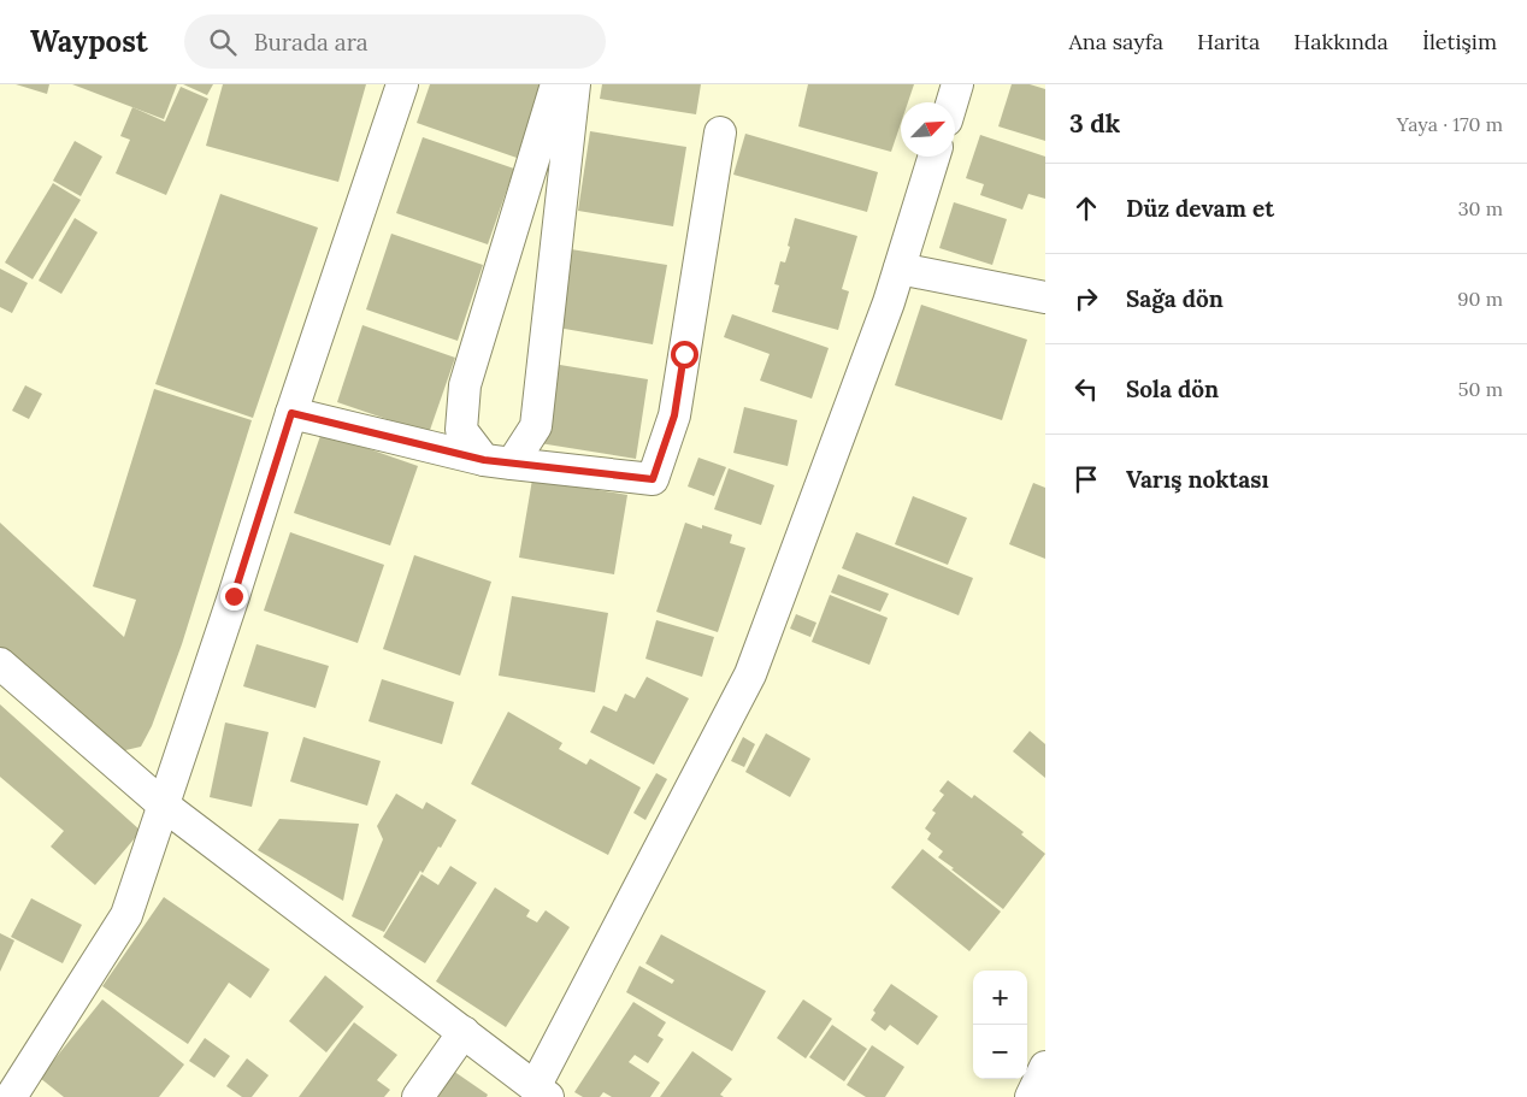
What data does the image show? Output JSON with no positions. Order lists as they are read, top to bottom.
{
  "north": "top right",
  "page": {
    "header": "Waypost",
    "search": "Burada ara",
    "nav": [
      "Ana sayfa",
      "Harita",
      "Hakkında",
      "İletişim"
    ],
    "heading": ["3 dk", "Yaya · 170 m"],
    "list": [
      ["Düz devam et", "30 m"],
      ["Sağa dön", "90 m"],
      ["Sola dön", "50 m"],
      "Varış noktası"
    ],
    "map_buttons": ["+", "−"]
  }
}
